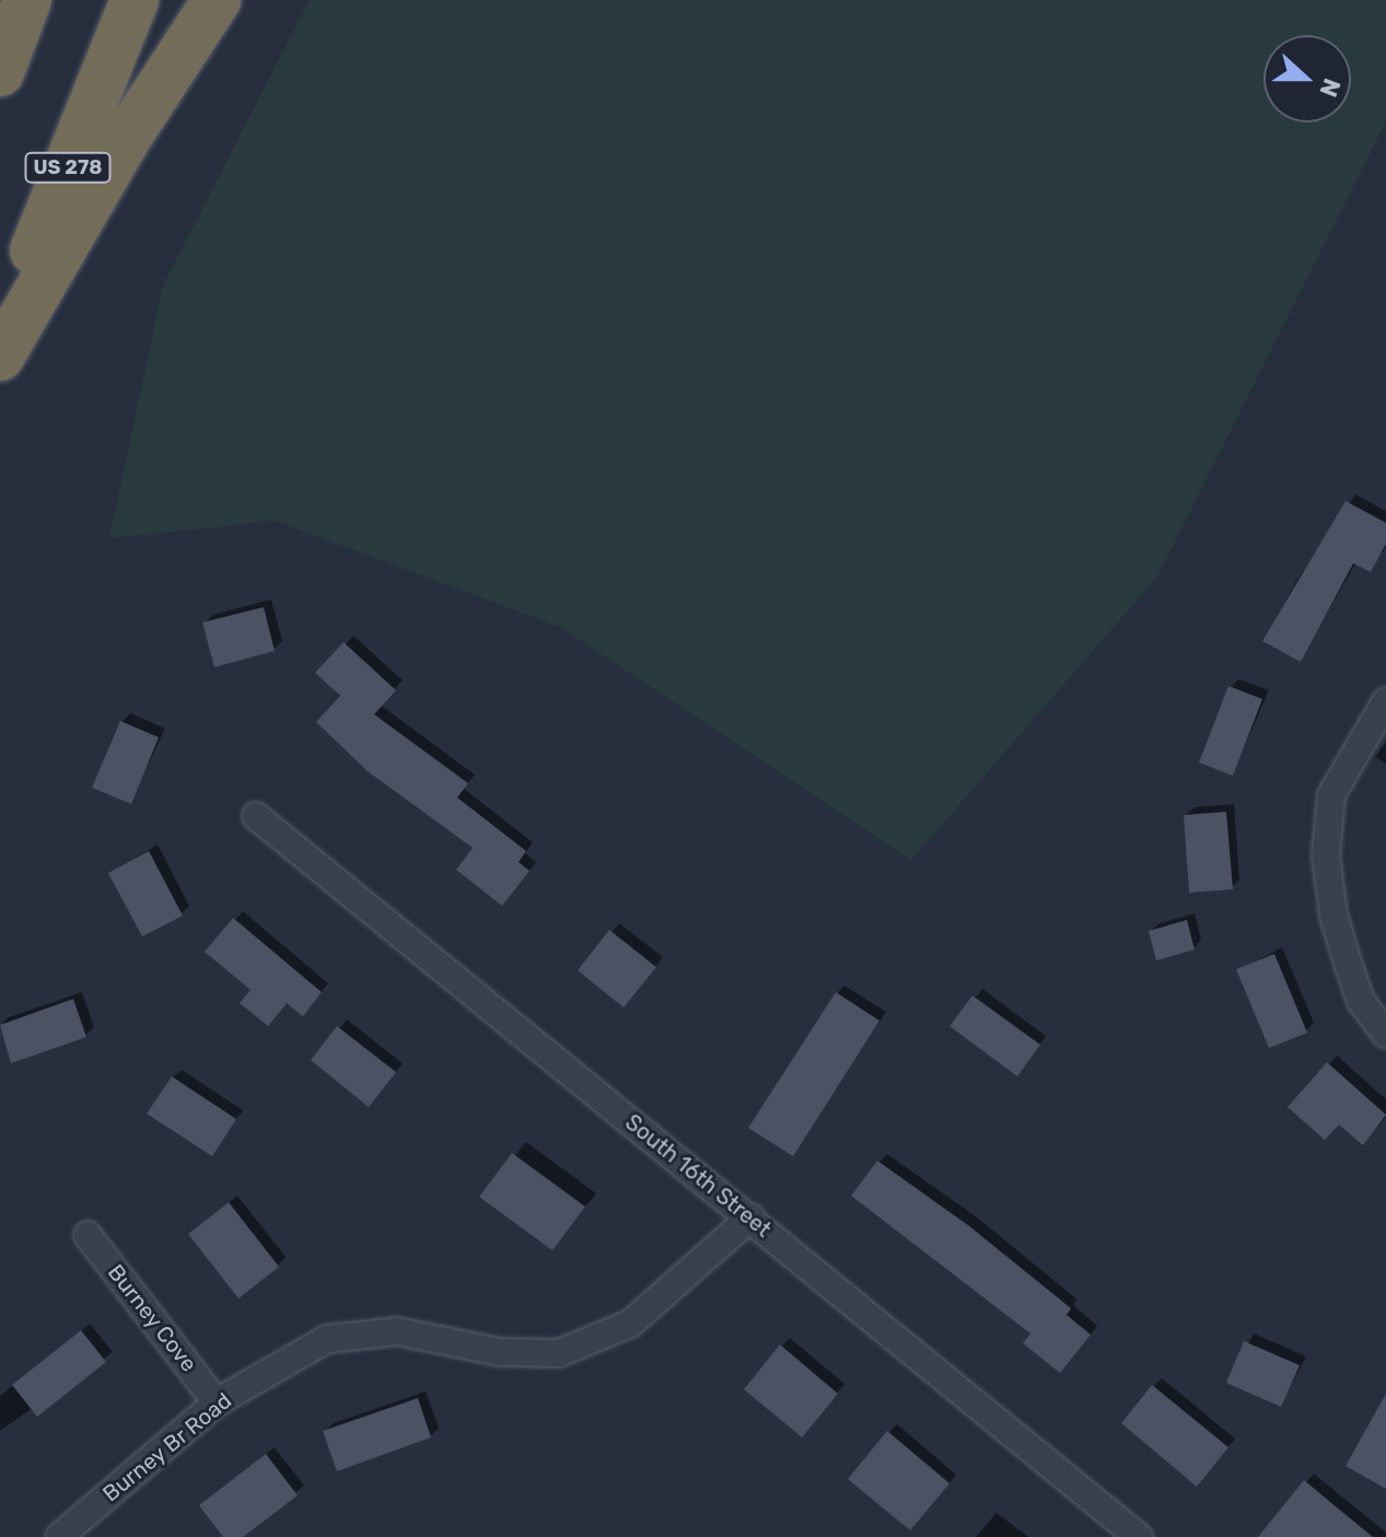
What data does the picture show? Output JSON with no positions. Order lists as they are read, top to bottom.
{
  "streets": {
    "highway": ["US 278"],
    "street": ["South 16th Street", "Burney Cove", "Burney Br Road"]
  },
  "crossings": [
    ["South 16th Street", "Burney Br Road"],
    ["Burney Cove", "Burney Br Road"]
  ],
  "north": "right"
}
